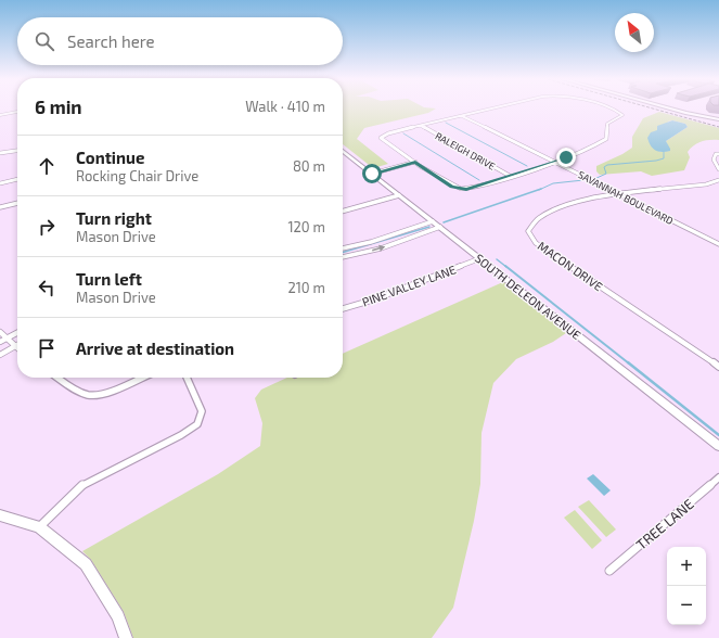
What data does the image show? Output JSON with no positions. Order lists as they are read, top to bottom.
{
  "streets": {
    "street": [
      "RALEIGH DRIVE",
      "SAVANNAH BOULEVARD",
      "MACON DRIVE",
      "PINE VALLEY LANE",
      "SOUTH DELEON AVENUE",
      "TREE LANE"
    ]
  },
  "crossings": [
    ["SAVANNAH BOULEVARD", "MACON DRIVE"],
    ["PINE VALLEY LANE", "SOUTH DELEON AVENUE"]
  ],
  "north": "top left",
  "page": {
    "search": "Search here",
    "heading": ["6 min", "Walk · 410 m"],
    "list": [
      ["Continue", "Rocking Chair Drive", "80 m"],
      ["Turn right", "Mason Drive", "120 m"],
      ["Turn left", "Mason Drive", "210 m"],
      "Arrive at destination"
    ],
    "map_buttons": ["+", "−"]
  }
}
